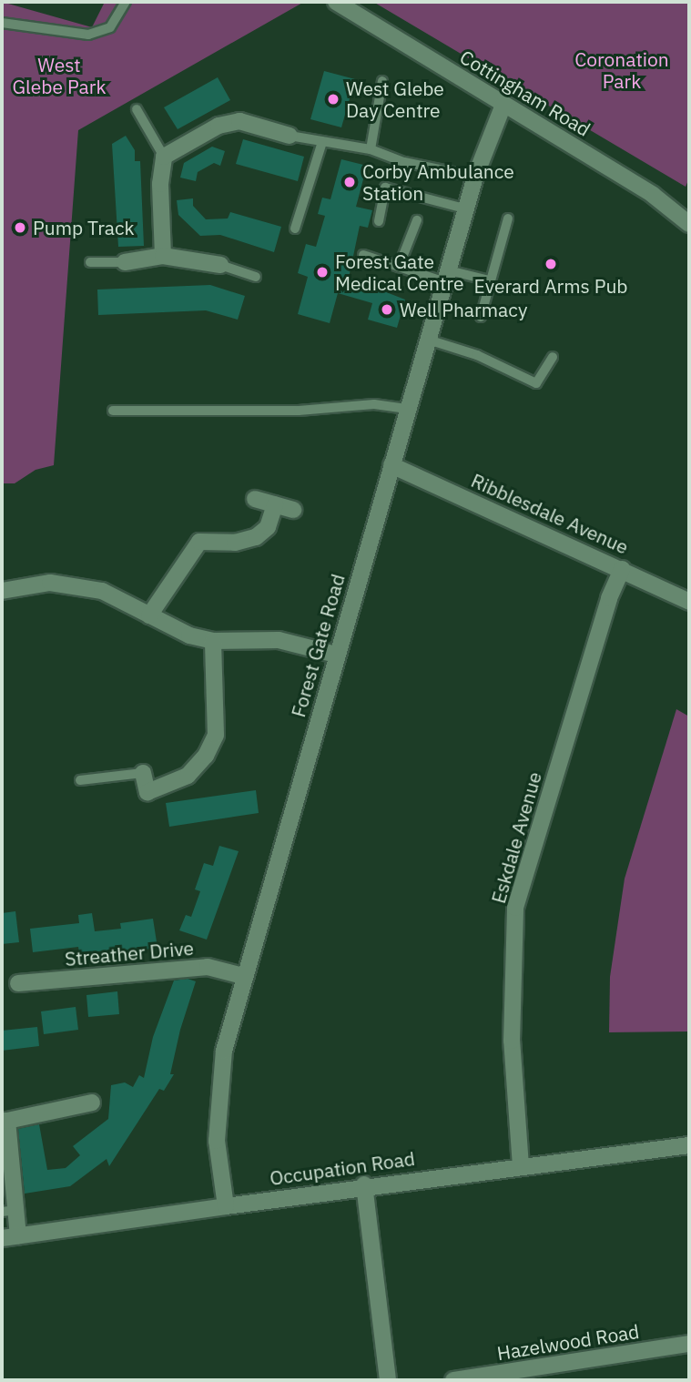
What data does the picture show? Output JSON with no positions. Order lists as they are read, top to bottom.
{
  "streets": {
    "street": [
      "Cottingham Road",
      "Ribblesdale Avenue",
      "Forest Gate Road",
      "Eskdale Avenue",
      "Streather Drive",
      "Occupation Road",
      "Hazelwood Road"
    ]
  },
  "crossings": [
    ["Cottingham Road", "Forest Gate Road"],
    ["Ribblesdale Avenue", "Forest Gate Road"],
    ["Ribblesdale Avenue", "Eskdale Avenue"],
    ["Forest Gate Road", "Streather Drive"],
    ["Forest Gate Road", "Occupation Road"],
    ["Eskdale Avenue", "Occupation Road"]
  ],
  "parks": ["Coronation Park", "West Glebe Park"],
  "places": [
    "West Glebe Day Centre",
    "Corby Ambulance Station",
    "Pump Track",
    "Everard Arms Pub",
    "Forest Gate Medical Centre",
    "Well Pharmacy"
  ]
}
